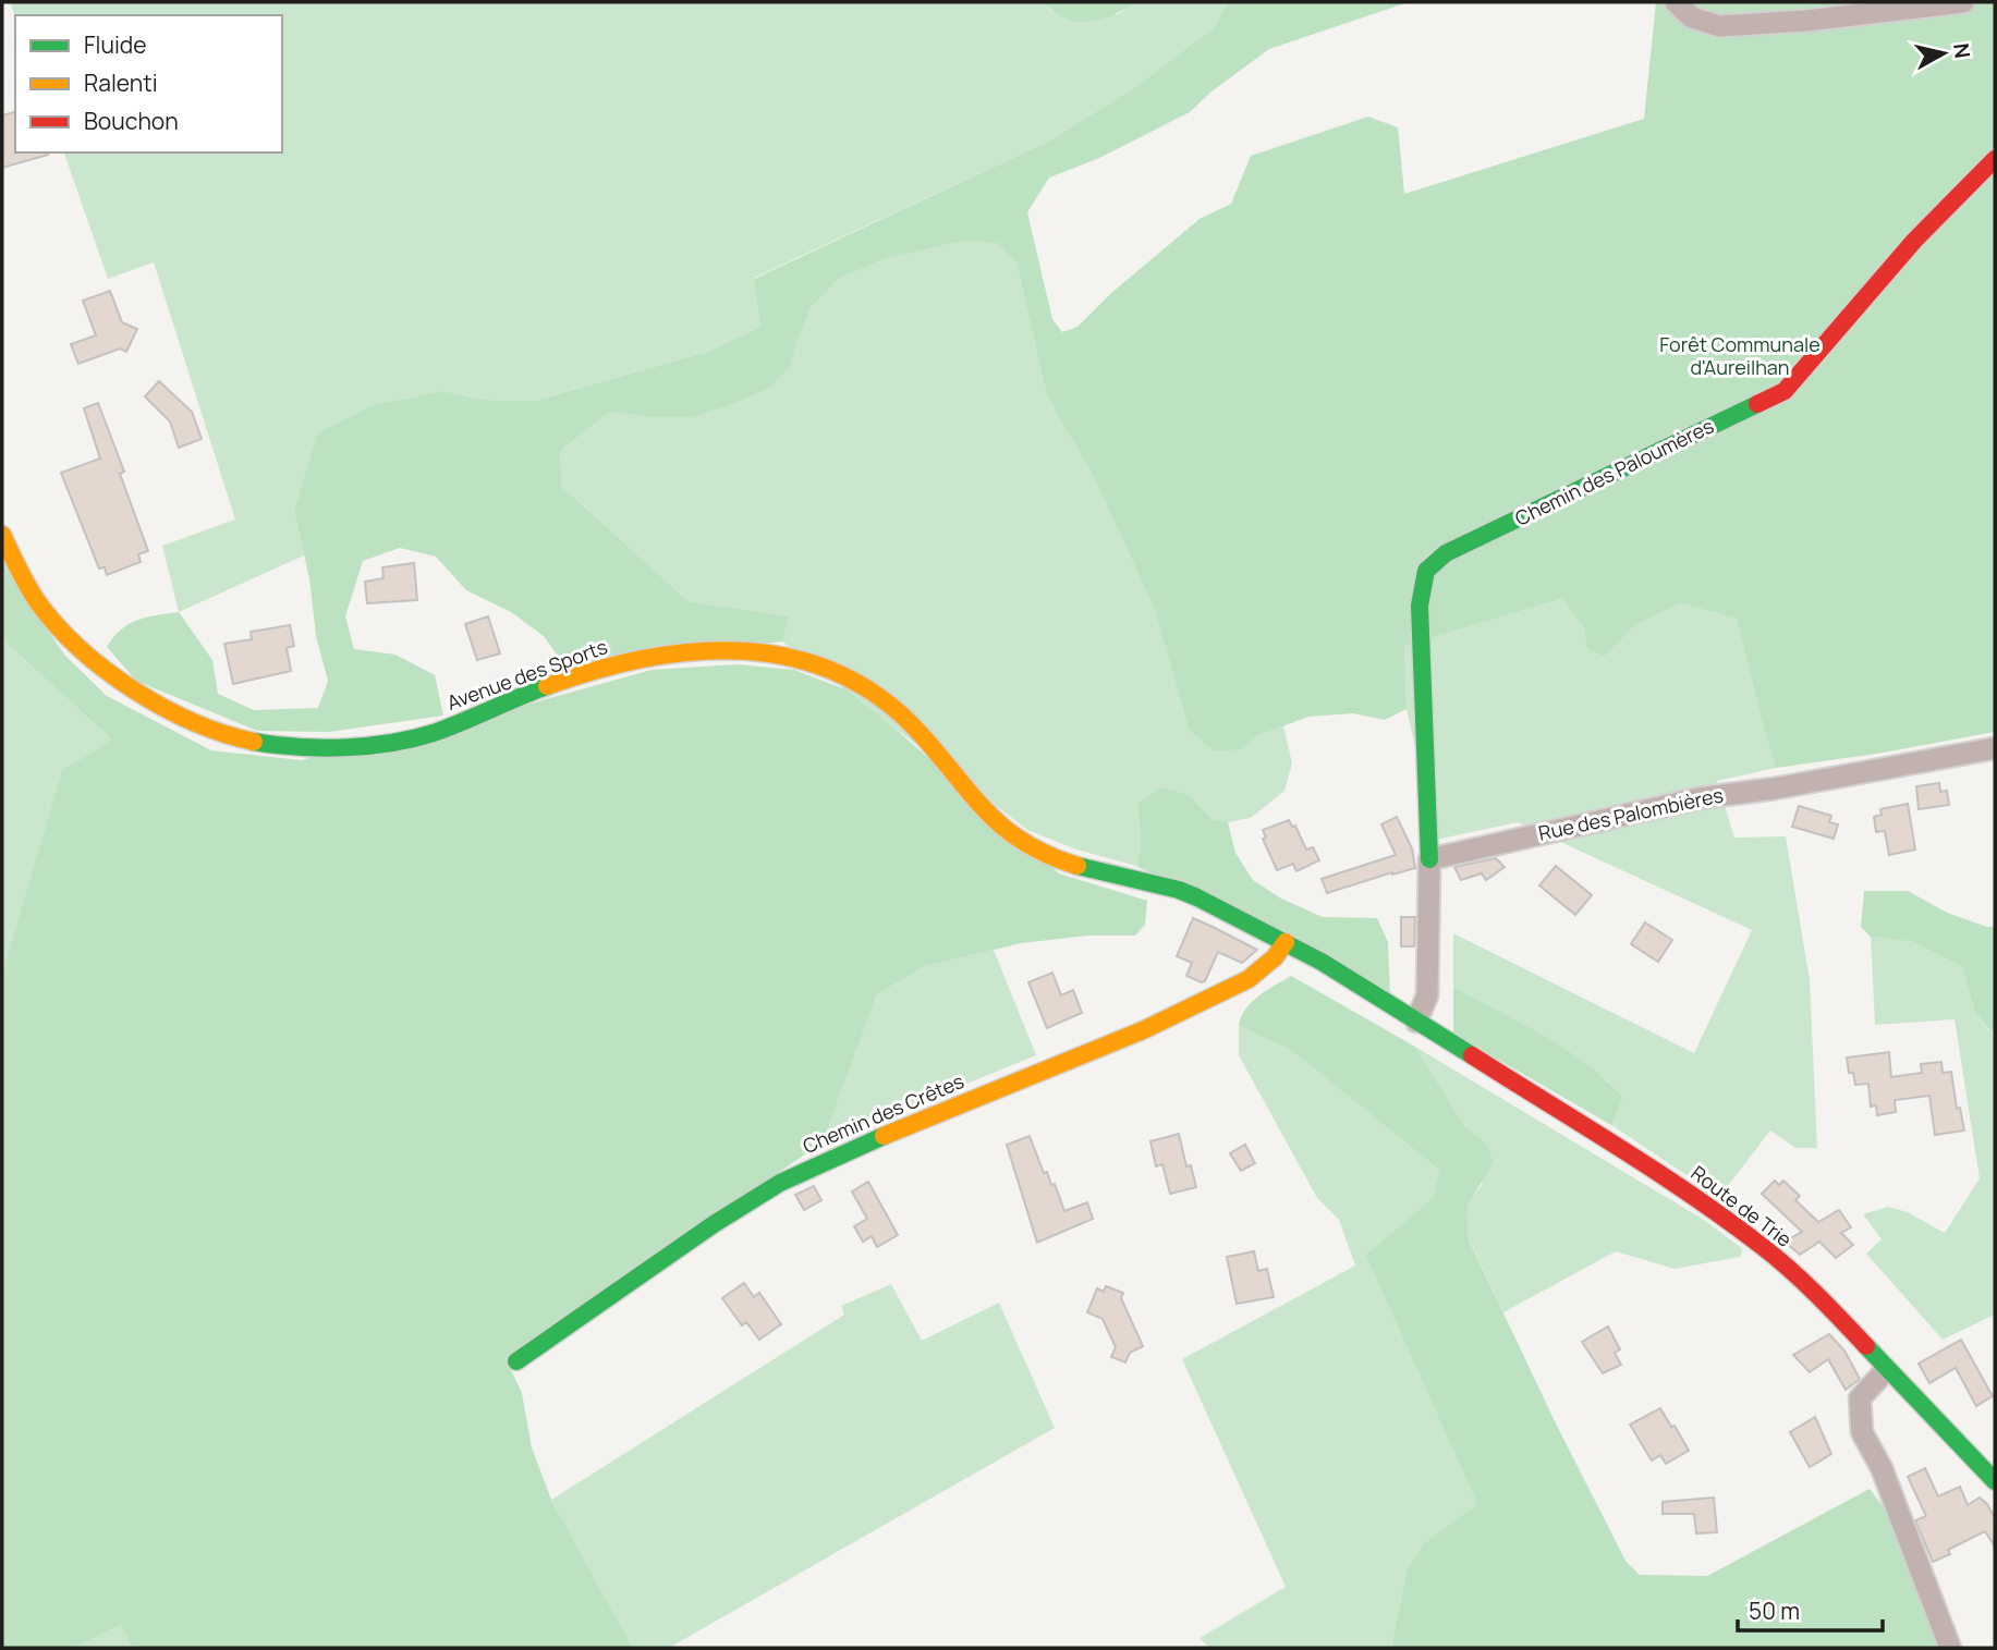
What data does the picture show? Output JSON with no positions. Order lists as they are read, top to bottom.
{
  "streets": {
    "main road": [
      "Chemin des Paloumères",
      "Avenue des Sports",
      "Chemin des Crêtes",
      "Route de Trie"
    ],
    "street": ["Rue des Palombières"]
  },
  "crossings": [
    ["Chemin des Paloumères", "Rue des Palombières"],
    ["Avenue des Sports", "Chemin des Crêtes"],
    ["Avenue des Sports", "Route de Trie"],
    ["Chemin des Crêtes", "Route de Trie"]
  ],
  "parks": ["Forêt Communale d'Aureilhan"],
  "legend": ["Fluide", "Ralenti", "Bouchon"],
  "scale_bar": "50 m",
  "north": "right"
}
